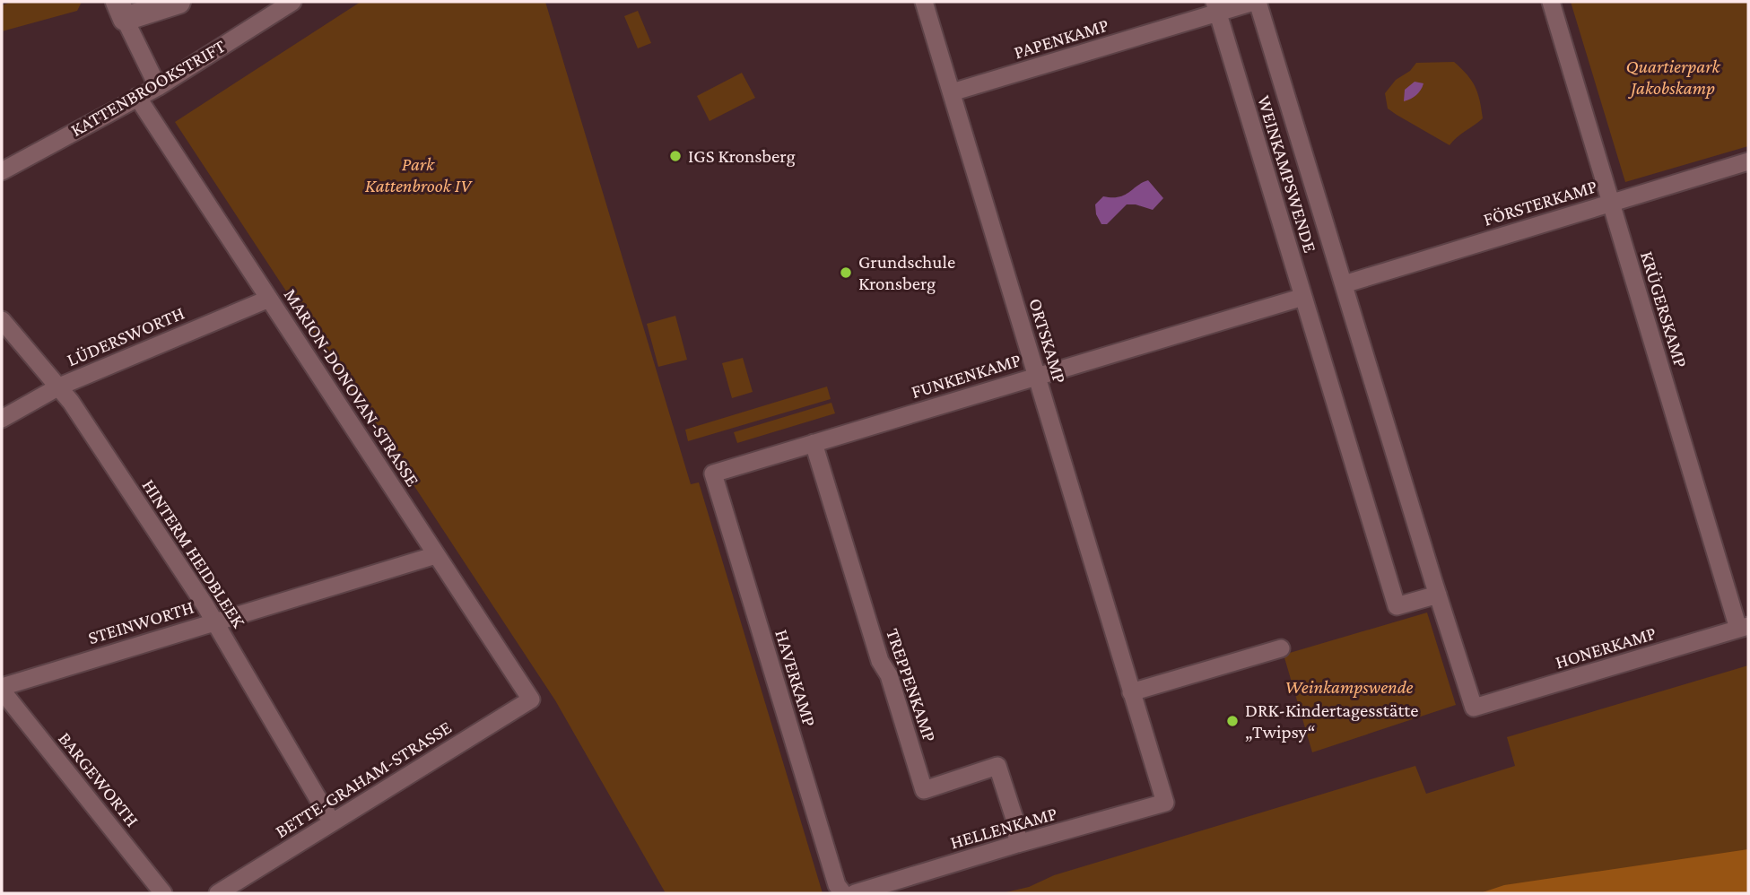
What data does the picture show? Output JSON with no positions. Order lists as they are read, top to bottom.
{
  "streets": {
    "street": [
      "PAPENKAMP",
      "KATTENBROOKSTRIFT",
      "WEINKAMPSWENDE",
      "FÖRSTERKAMP",
      "KRÜGERSKAMP",
      "LÜDERSWORTH",
      "ORTSKAMP",
      "FUNKENKAMP",
      "MARION-DONOVAN-STRASSE",
      "HINTERM HEIDBLEEK",
      "STEINWORTH",
      "HONERKAMP",
      "HAVERKAMP",
      "TREPPENKAMP",
      "BARGEWORTH",
      "BETTE-GRAHAM-STRASSE",
      "HELLENKAMP"
    ]
  },
  "crossings": [
    ["PAPENKAMP", "WEINKAMPSWENDE"],
    ["PAPENKAMP", "ORTSKAMP"],
    ["KATTENBROOKSTRIFT", "MARION-DONOVAN-STRASSE"],
    ["WEINKAMPSWENDE", "FÖRSTERKAMP"],
    ["WEINKAMPSWENDE", "FUNKENKAMP"],
    ["WEINKAMPSWENDE", "HONERKAMP"],
    ["FÖRSTERKAMP", "KRÜGERSKAMP"],
    ["KRÜGERSKAMP", "HONERKAMP"],
    ["LÜDERSWORTH", "MARION-DONOVAN-STRASSE"],
    ["LÜDERSWORTH", "HINTERM HEIDBLEEK"],
    ["ORTSKAMP", "FUNKENKAMP"],
    ["ORTSKAMP", "HELLENKAMP"],
    ["FUNKENKAMP", "HAVERKAMP"],
    ["FUNKENKAMP", "TREPPENKAMP"],
    ["MARION-DONOVAN-STRASSE", "STEINWORTH"],
    ["MARION-DONOVAN-STRASSE", "BETTE-GRAHAM-STRASSE"],
    ["HINTERM HEIDBLEEK", "STEINWORTH"],
    ["HINTERM HEIDBLEEK", "BETTE-GRAHAM-STRASSE"],
    ["STEINWORTH", "BARGEWORTH"],
    ["TREPPENKAMP", "HELLENKAMP"]
  ],
  "parks": ["Quartierpark Jakobskamp", "Park Kattenbrook IV", "Weinkampswende"],
  "places": ["IGS Kronsberg", "Grundschule Kronsberg", "DRK-Kindertagesstätte „Twipsy“"]
}
